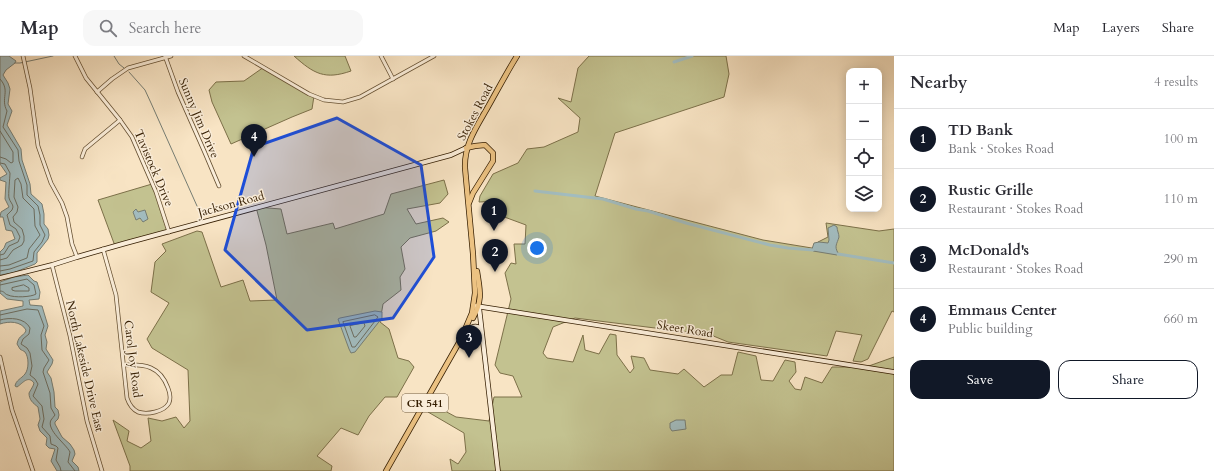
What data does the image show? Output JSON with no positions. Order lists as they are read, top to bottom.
{
  "streets": {
    "main road": ["Stokes Road", "CR 541"],
    "street": [
      "Sunny Jim Drive",
      "Tavistock Drive",
      "Jackson Road",
      "Skeet Road",
      "Carol Joy Road",
      "North Lakeside Drive East"
    ]
  },
  "crossings": [
    ["Stokes Road", "Jackson Road"],
    ["Stokes Road", "Skeet Road"],
    ["Stokes Road", "CR 541"],
    ["Tavistock Drive", "Jackson Road"],
    ["Jackson Road", "Carol Joy Road"],
    ["Jackson Road", "North Lakeside Drive East"],
    ["Skeet Road", "CR 541"]
  ],
  "page": {
    "header": "Map",
    "search": "Search here",
    "nav": ["Map", "Layers", "Share"],
    "heading": ["Nearby", "4 results"],
    "map_buttons": ["+", "−"],
    "list": [
      {
        "mark": "1",
        "name": "TD Bank",
        "note": "Bank · Stokes Road",
        "value": "100 m"
      },
      {
        "mark": "2",
        "name": "Rustic Grille",
        "note": "Restaurant · Stokes Road",
        "value": "110 m"
      },
      {
        "mark": "3",
        "name": "McDonald's",
        "note": "Restaurant · Stokes Road",
        "value": "290 m"
      },
      {
        "mark": "4",
        "name": "Emmaus Center",
        "note": "Public building",
        "value": "660 m"
      }
    ],
    "pins": [
      "4",
      "1",
      "2",
      "3"
    ],
    "buttons": ["Save", "Share"]
  }
}
